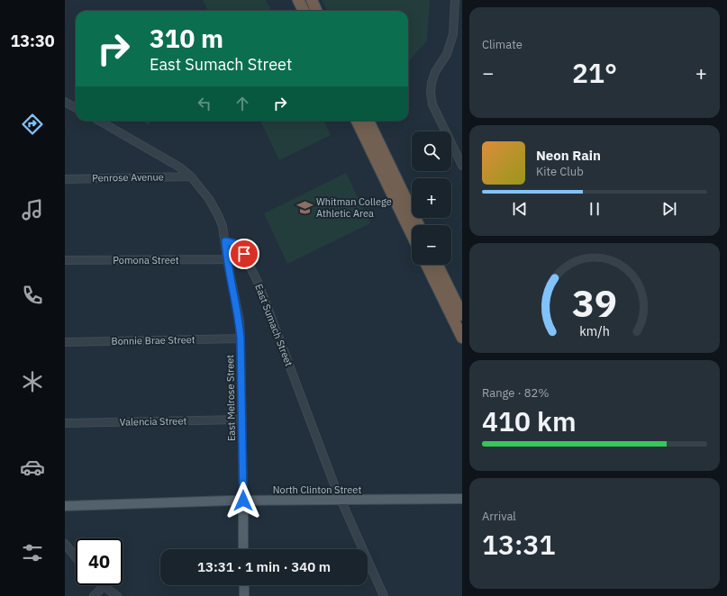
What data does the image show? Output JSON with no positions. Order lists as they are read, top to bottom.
{
  "streets": {
    "main road": ["East Melrose Street", "North Clinton Street"],
    "street": [
      "Penrose Avenue",
      "Pomona Street",
      "East Sumach Street",
      "Bonnie Brae Street",
      "Valencia Street"
    ]
  },
  "crossings": [
    ["Pomona Street", "East Melrose Street"],
    ["East Sumach Street", "East Melrose Street"],
    ["East Sumach Street", "North Clinton Street"],
    ["Bonnie Brae Street", "East Melrose Street"],
    ["East Melrose Street", "Valencia Street"],
    ["East Melrose Street", "North Clinton Street"]
  ],
  "places": {
    "school or university": ["Whitman College Athletic Area"]
  },
  "page": {
    "tabs": "13:30",
    "tile": [
      "Climate",
      ["Range · 82%", "410 km"],
      ["Arrival", "13:31"]
    ],
    "turn": ["310 m", "East Sumach Street"],
    "heat": ["−", "21°", "+"],
    "map_buttons": ["+", "−"],
    "song": ["Neon Rain", "Kite Club"],
    "limit": "40",
    "trip": "13:31 · 1 min · 340 m",
    "gauge": ["39", "km/h"]
  }
}
